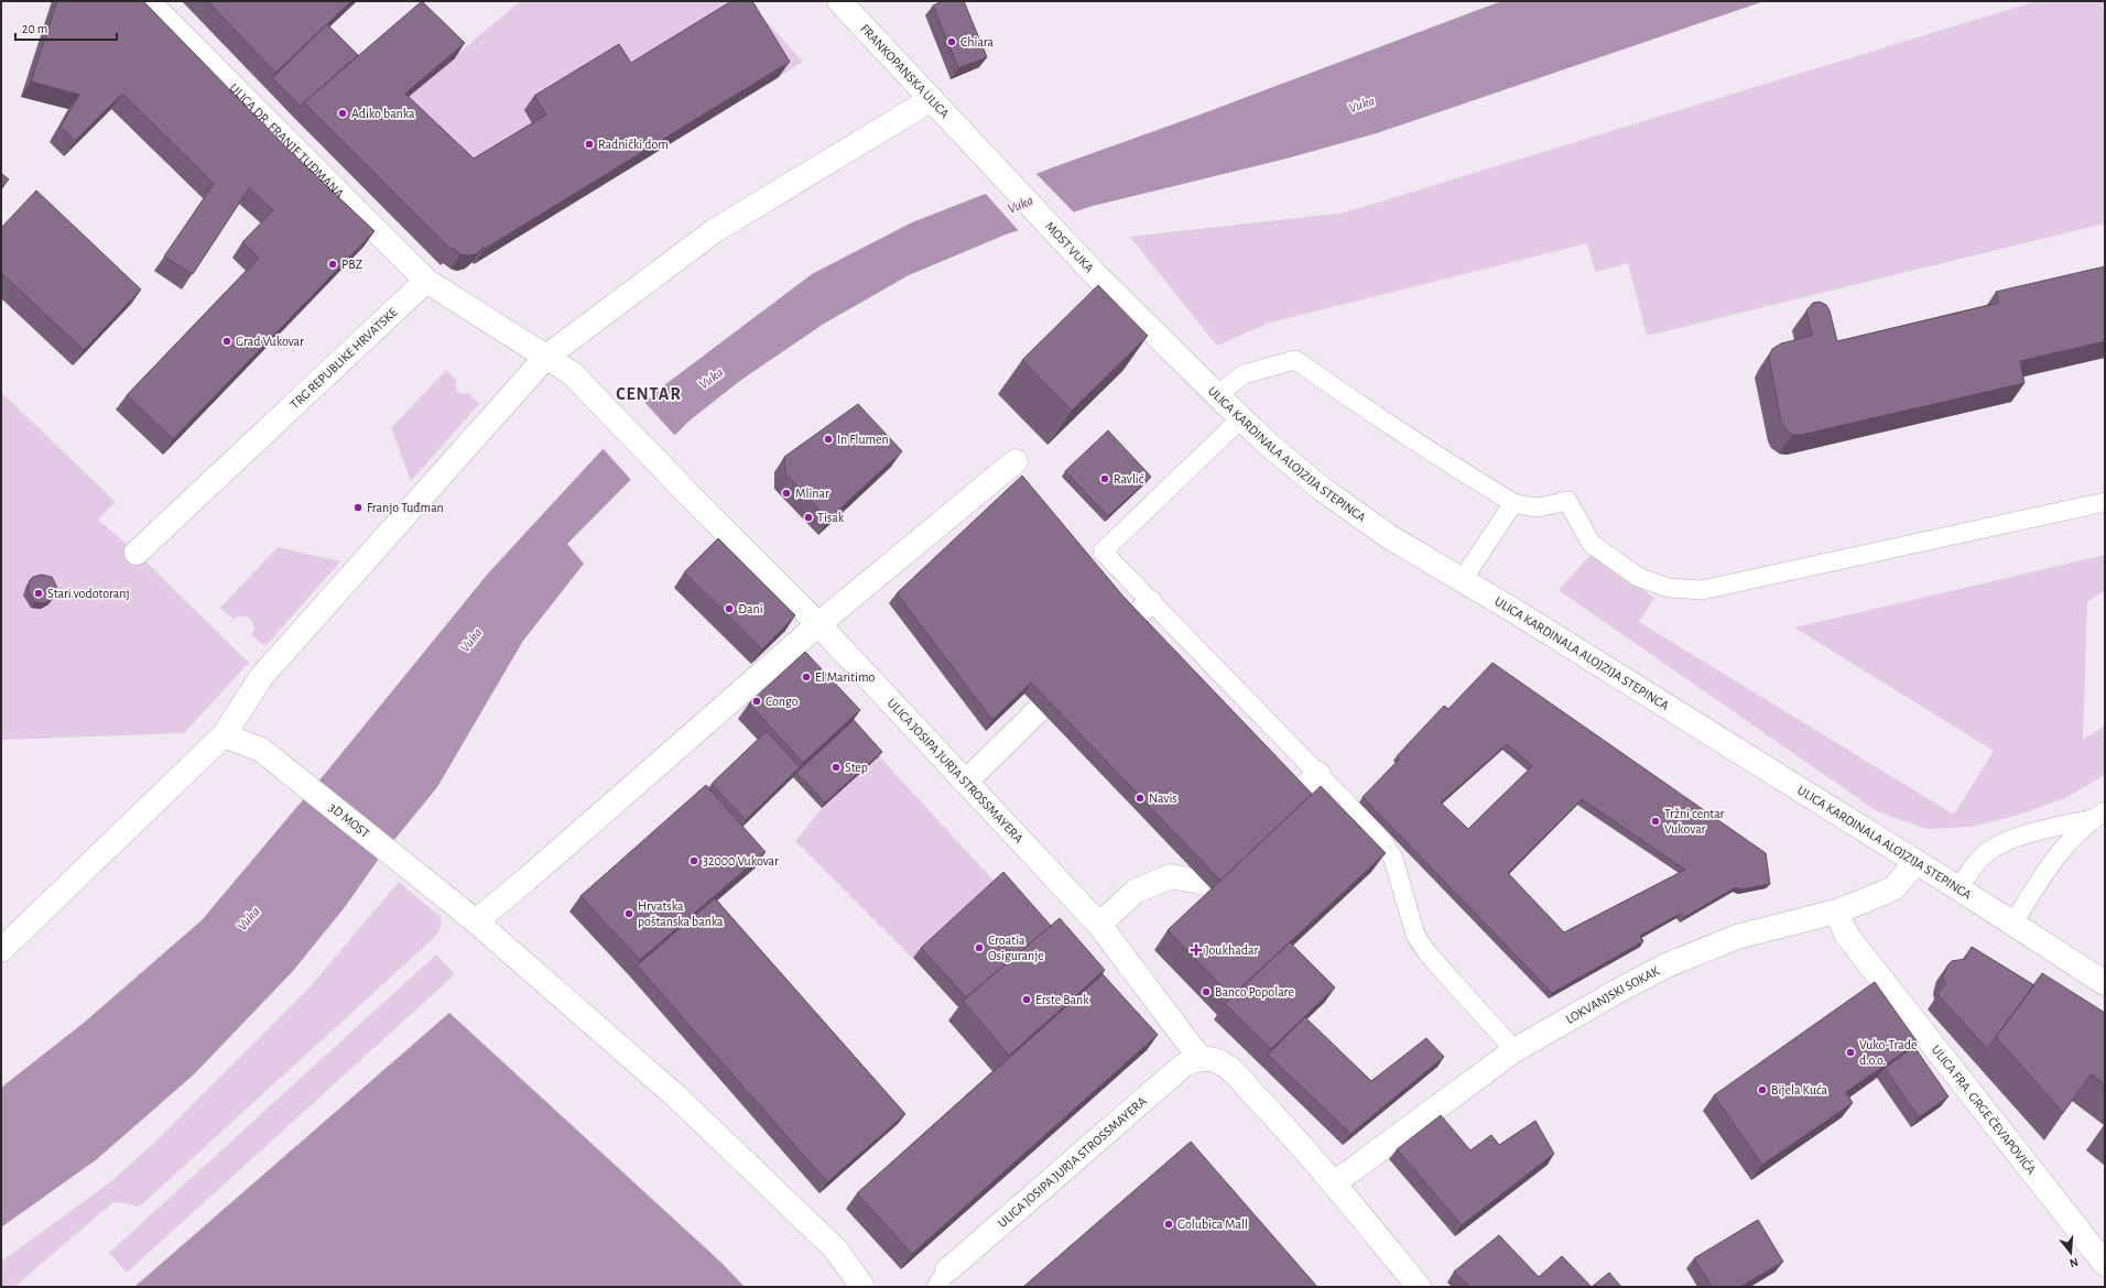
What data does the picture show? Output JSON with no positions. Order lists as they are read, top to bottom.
{
  "streets": {
    "street": [
      "FRANKOPANSKA ULICA",
      "ULICA DR. FRANJE TUĐMANA",
      "MOST VUKA",
      "TRG REPUBLIKE HRVATSKE",
      "ULICA KARDINALA ALOJZIJA STEPINCA",
      "ULICA JOSIPA JURJA STROSSMAYERA",
      "3D MOST",
      "LOKVANJSKI SOKAK",
      "ULICA FRA. GRGE ČEVAPOVIĆA"
    ]
  },
  "crossings": [
    ["FRANKOPANSKA ULICA", "MOST VUKA"],
    ["ULICA DR. FRANJE TUĐMANA", "TRG REPUBLIKE HRVATSKE"],
    ["MOST VUKA", "ULICA KARDINALA ALOJZIJA STEPINCA"],
    ["ULICA KARDINALA ALOJZIJA STEPINCA", "LOKVANJSKI SOKAK"],
    ["LOKVANJSKI SOKAK", "ULICA FRA. GRGE ČEVAPOVIĆA"]
  ],
  "districts": ["CENTAR"],
  "water": ["Vuka"],
  "places": {
    "other": [
      "Chiara",
      "Adiko banka",
      "Radnički dom",
      "PBZ",
      "Grad Vukovar",
      "In Flumen",
      "Ravlić",
      "Mlinar",
      "Franjo Tuđman",
      "Tisak",
      "Stari vodotoranj",
      "Đani",
      "El Maritimo",
      "Congo",
      "Step",
      "Navis",
      "Tržni centar Vukovar",
      "32000 Vukovar",
      "Hrvatska poštanska banka",
      "Croatia Osiguranje",
      "Banco Popolare",
      "Erste Bank",
      "Vuko-Trade d.o.o.",
      "Bijela Kuća",
      "Golubica Mall"
    ],
    "health": ["Joukhadar"]
  },
  "scale_bar": "20 m",
  "north": "bottom"
}
